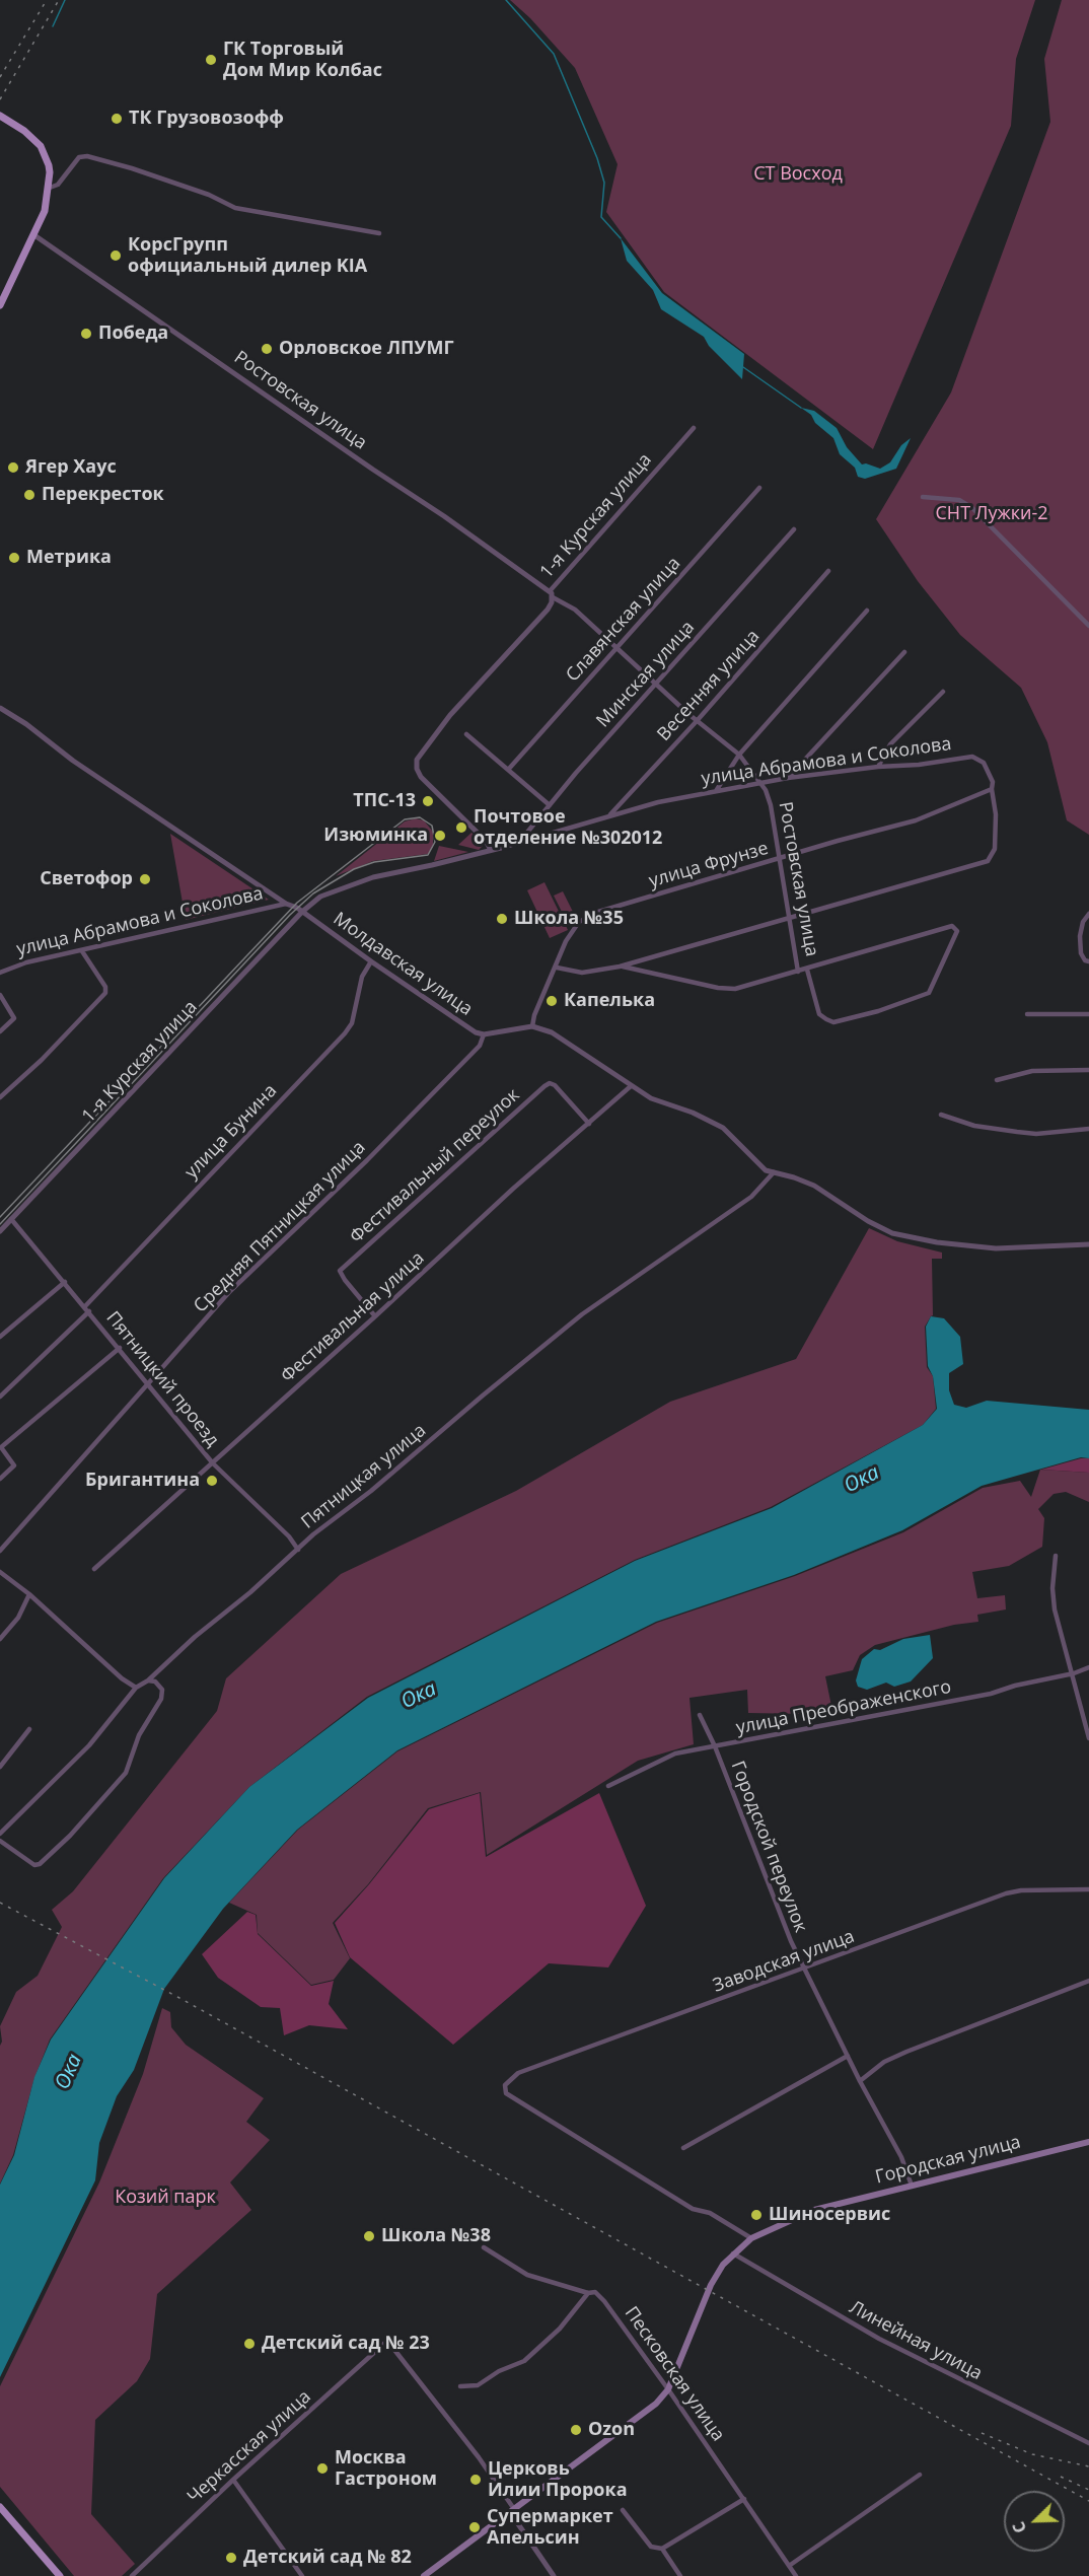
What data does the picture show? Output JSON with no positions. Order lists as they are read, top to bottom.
{
  "streets": {
    "main road": ["Городская улица"],
    "street": [
      "Ростовская улица",
      "1-я Курская улица",
      "Славянская улица",
      "Минская улица",
      "Весенняя улица",
      "улица Абрамова и Соколова",
      "улица Фрунзе",
      "Молдавская улица",
      "улица Бунина",
      "Фестивальный переулок",
      "Средняя Пятницкая улица",
      "Фестивальная улица",
      "Пятницкий проезд",
      "Пятницкая улица",
      "улица Преображенского",
      "Городской переулок",
      "Заводская улица",
      "Линейная улица",
      "Песковская улица",
      "Черкасская улица"
    ]
  },
  "crossings": [
    ["Ростовская улица", "1-я Курская улица"],
    ["Ростовская улица", "Славянская улица"],
    ["Ростовская улица", "Минская улица"],
    ["Ростовская улица", "Весенняя улица"],
    ["Ростовская улица", "улица Абрамова и Соколова"],
    ["Ростовская улица", "улица Фрунзе"],
    ["1-я Курская улица", "улица Абрамова и Соколова"],
    ["1-я Курская улица", "Молдавская улица"],
    ["1-я Курская улица", "Пятницкий проезд"],
    ["Минская улица", "улица Абрамова и Соколова"],
    ["Весенняя улица", "улица Абрамова и Соколова"],
    ["улица Абрамова и Соколова", "улица Фрунзе"],
    ["улица Абрамова и Соколова", "Молдавская улица"],
    ["улица Фрунзе", "Молдавская улица"],
    ["Молдавская улица", "улица Бунина"],
    ["Молдавская улица", "Средняя Пятницкая улица"],
    ["улица Бунина", "Пятницкий проезд"],
    ["Фестивальный переулок", "Фестивальная улица"],
    ["Средняя Пятницкая улица", "Пятницкий проезд"],
    ["Фестивальная улица", "Пятницкий проезд"],
    ["Пятницкий проезд", "Пятницкая улица"],
    ["улица Преображенского", "Городской переулок"],
    ["Городской переулок", "Заводская улица"],
    ["Городской переулок", "Городская улица"],
    ["Заводская улица", "Городская улица"],
    ["Городская улица", "Линейная улица"],
    ["Городская улица", "Песковская улица"]
  ],
  "water": ["Ока"],
  "parks": ["СТ Восход", "СНТ Лужки-2", "Козий парк"],
  "places": [
    "ГК Торговый Дом Мир Колбас",
    "ТК Грузовозофф",
    "КорсГрупп официальный дилер KIA",
    "Победа",
    "Орловское ЛПУМГ",
    "Ягер Хаус",
    "Перекресток",
    "Метрика",
    "ТПС-13",
    "Почтовое отделение №302012",
    "Изюминка",
    "Светофор",
    "Школа №35",
    "Капелька",
    "Бригантина",
    "Шиносервис",
    "Школа №38",
    "Детский сад № 23",
    "Ozon",
    "Москва Гастроном",
    "Церковь Илии Пророка",
    "Супермаркет Апельсин",
    "Детский сад № 82"
  ],
  "north": "bottom left"
}
